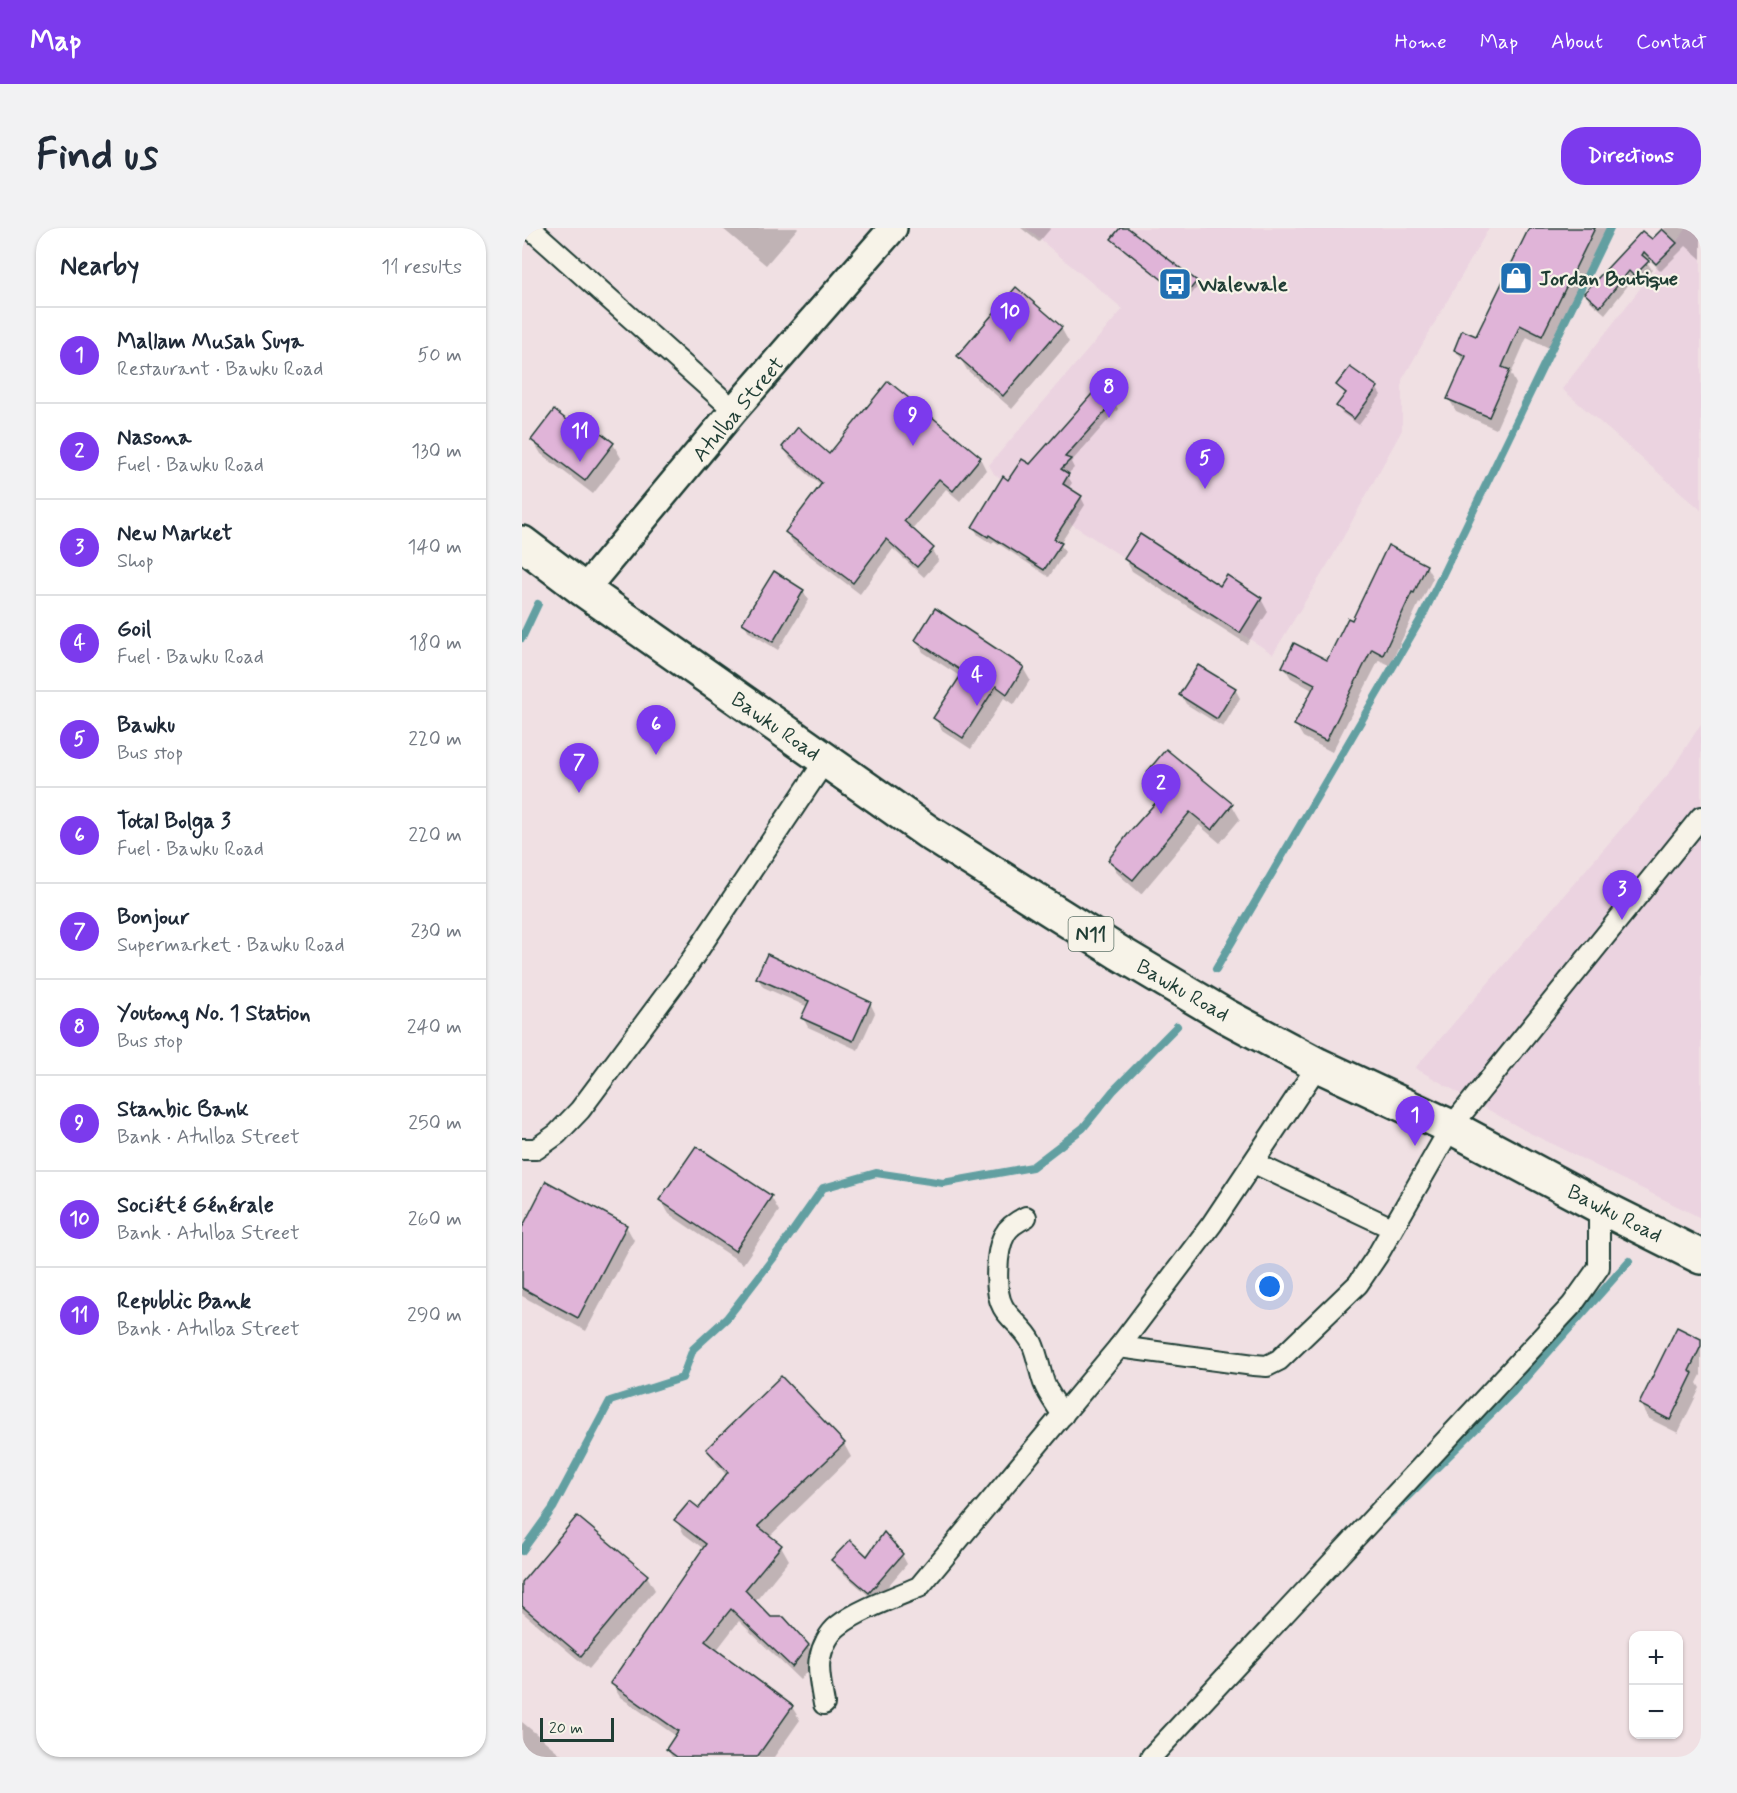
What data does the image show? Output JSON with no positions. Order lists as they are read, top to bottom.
{
  "streets": {
    "highway": ["Bawku Road", "N11"],
    "street": ["Atulba Street"]
  },
  "crossings": [
    ["Atulba Street", "Bawku Road"]
  ],
  "places": {
    "shop": ["Jordan Boutique"],
    "bus stop": ["Walewale"]
  },
  "scale_bar": "20 m",
  "page": {
    "header": "Map",
    "nav": [
      "Home",
      "Map",
      "About",
      "Contact"
    ],
    "buttons": "Directions",
    "title": "Find us",
    "heading": ["Nearby", "11 results"],
    "pins": [
      "10",
      "8",
      "9",
      "11",
      "5",
      "4",
      "6",
      "7",
      "2",
      "3",
      "1"
    ],
    "list": [
      {
        "mark": "1",
        "name": "Mallam Musah Suya",
        "note": "Restaurant · Bawku Road",
        "value": "50 m"
      },
      {
        "mark": "2",
        "name": "Nasona",
        "note": "Fuel · Bawku Road",
        "value": "130 m"
      },
      {
        "mark": "3",
        "name": "New Market",
        "note": "Shop",
        "value": "140 m"
      },
      {
        "mark": "4",
        "name": "Goil",
        "note": "Fuel · Bawku Road",
        "value": "180 m"
      },
      {
        "mark": "5",
        "name": "Bawku",
        "note": "Bus stop",
        "value": "220 m"
      },
      {
        "mark": "6",
        "name": "Total Bolga 3",
        "note": "Fuel · Bawku Road",
        "value": "220 m"
      },
      {
        "mark": "7",
        "name": "Bonjour",
        "note": "Supermarket · Bawku Road",
        "value": "230 m"
      },
      {
        "mark": "8",
        "name": "Youtong No. 1 Station",
        "note": "Bus stop",
        "value": "240 m"
      },
      {
        "mark": "9",
        "name": "Stanbic Bank",
        "note": "Bank · Atulba Street",
        "value": "250 m"
      },
      {
        "mark": "10",
        "name": "Société Générale",
        "note": "Bank · Atulba Street",
        "value": "260 m"
      },
      {
        "mark": "11",
        "name": "Republic Bank",
        "note": "Bank · Atulba Street",
        "value": "290 m"
      }
    ],
    "map_buttons": ["+", "−"],
    "scale": "20 m"
  }
}
